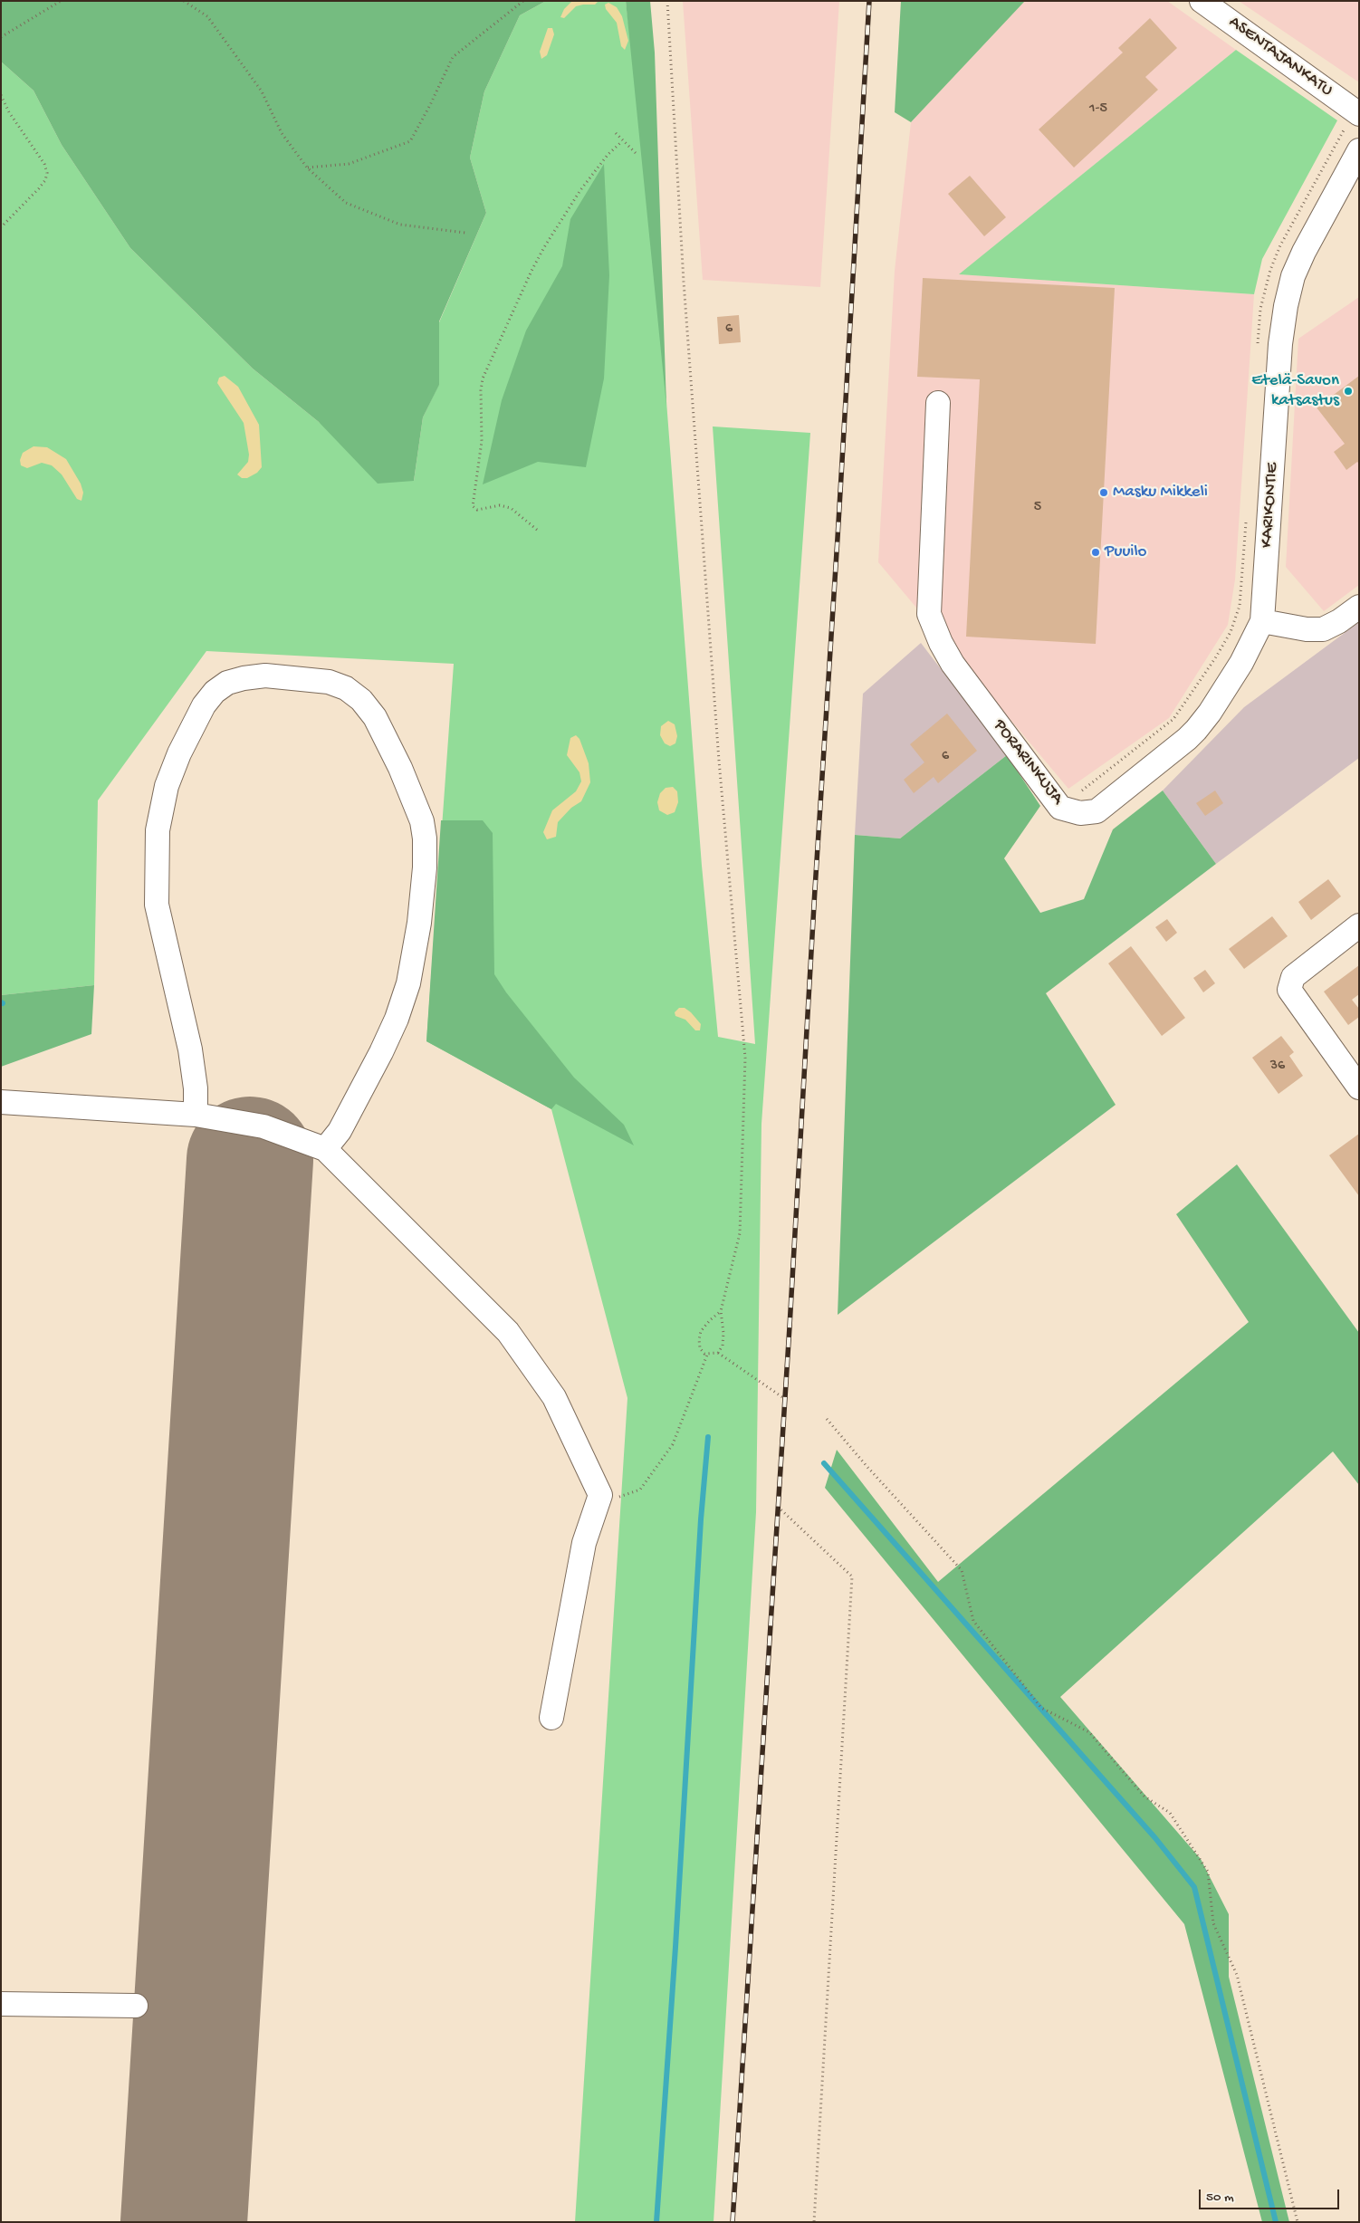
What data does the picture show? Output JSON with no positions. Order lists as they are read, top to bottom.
{
  "streets": {
    "street": ["ASENTAJANKATU", "KARIKONTIE", "PORARINKUJA"]
  },
  "crossings": [
    ["KARIKONTIE", "PORARINKUJA"]
  ],
  "places": ["Etelä-Savon katsastus", "Masku Mikkeli", "Puuilo"],
  "house_numbers": [
    "1-5",
    "6",
    "5",
    "6",
    "36"
  ],
  "scale_bar": "50 m"
}
